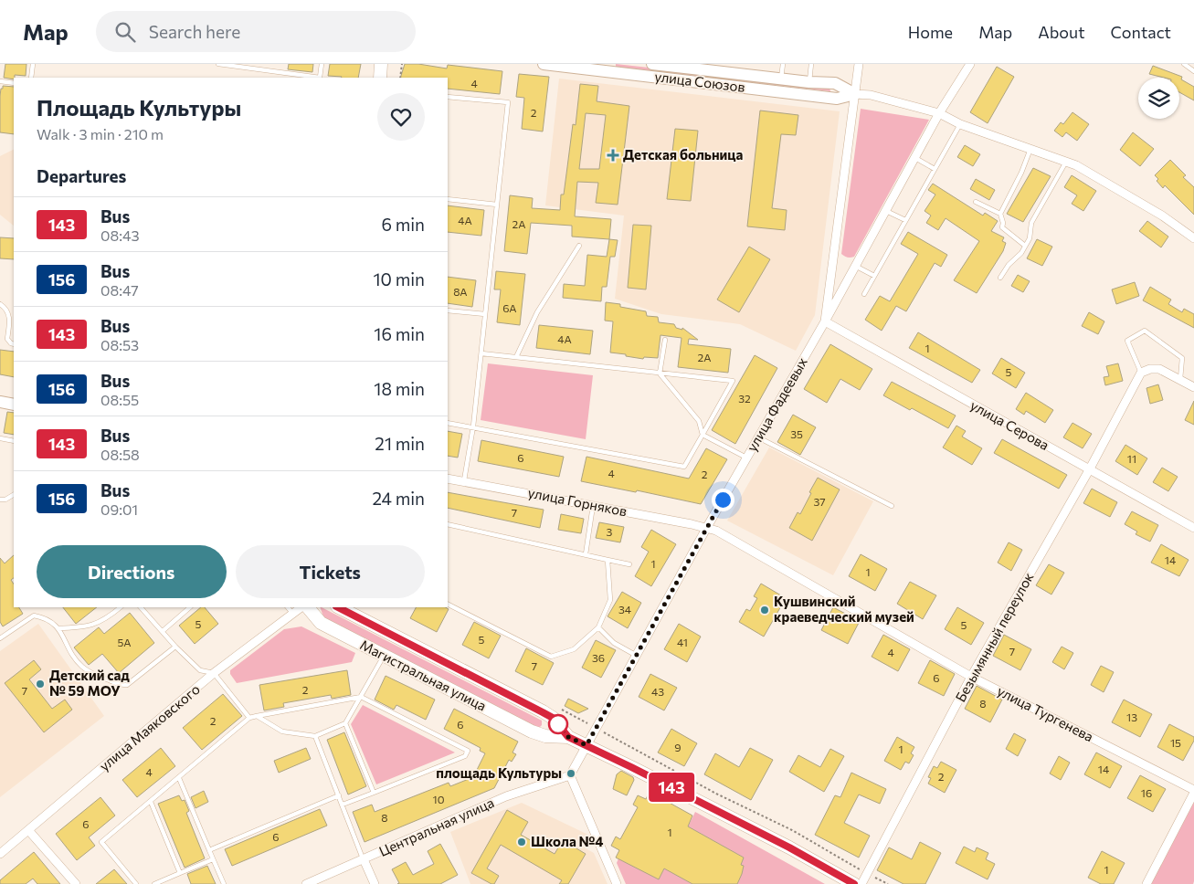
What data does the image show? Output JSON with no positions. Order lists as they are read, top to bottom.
{
  "streets": {
    "main road": ["Магистральная улица"],
    "street": [
      "улица Союзов",
      "улица Фадеевых",
      "улица Серова",
      "улица Горняков",
      "Безымянный переулок",
      "улица Тургенева",
      "улица Маяковского",
      "Центральная улица"
    ]
  },
  "crossings": [
    ["улица Союзов", "улица Фадеевых"],
    ["улица Фадеевых", "улица Серова"],
    ["улица Фадеевых", "улица Горняков"],
    ["улица Фадеевых", "Магистральная улица"],
    ["улица Фадеевых", "улица Тургенева"],
    ["улица Серова", "Безымянный переулок"],
    ["улица Горняков", "улица Тургенева"],
    ["Безымянный переулок", "улица Тургенева"]
  ],
  "places": {
    "health": ["Детская больница"],
    "other": [
      "Кушвинский краеведческий музей",
      "Детский сад № 59 МОУ",
      "площадь Культуры",
      "Школа №4"
    ]
  },
  "lines": ["bus line 143"],
  "house_numbers": [
    "4",
    "2",
    "4А",
    "2А",
    "8А",
    "6А",
    "4А",
    "1",
    "2А",
    "5",
    "32",
    "35",
    "6",
    "11",
    "4",
    "2",
    "37",
    "7",
    "3",
    "14",
    "1",
    "1",
    "34",
    "5",
    "5",
    "5",
    "5А",
    "41",
    "7",
    "4",
    "36",
    "7",
    "6",
    "2",
    "7",
    "43",
    "8",
    "13",
    "2",
    "6",
    "15",
    "9",
    "1",
    "14",
    "4",
    "2",
    "16",
    "10",
    "8",
    "6",
    "1",
    "6",
    "1"
  ],
  "page": {
    "header": "Map",
    "search": "Search here",
    "nav": [
      "Home",
      "Map",
      "About",
      "Contact"
    ],
    "on_map": "143",
    "heading": [
      ["Площадь Культуры", "Walk · 3 min · 210 m"],
      "Departures"
    ],
    "list": [
      {
        "mark": "143",
        "name": "Bus",
        "note": "08:43",
        "value": "6 min"
      },
      {
        "mark": "156",
        "name": "Bus",
        "note": "08:47",
        "value": "10 min"
      },
      {
        "mark": "143",
        "name": "Bus",
        "note": "08:53",
        "value": "16 min"
      },
      {
        "mark": "156",
        "name": "Bus",
        "note": "08:55",
        "value": "18 min"
      },
      {
        "mark": "143",
        "name": "Bus",
        "note": "08:58",
        "value": "21 min"
      },
      {
        "mark": "156",
        "name": "Bus",
        "note": "09:01",
        "value": "24 min"
      }
    ],
    "buttons": ["Directions", "Tickets"]
  }
}
